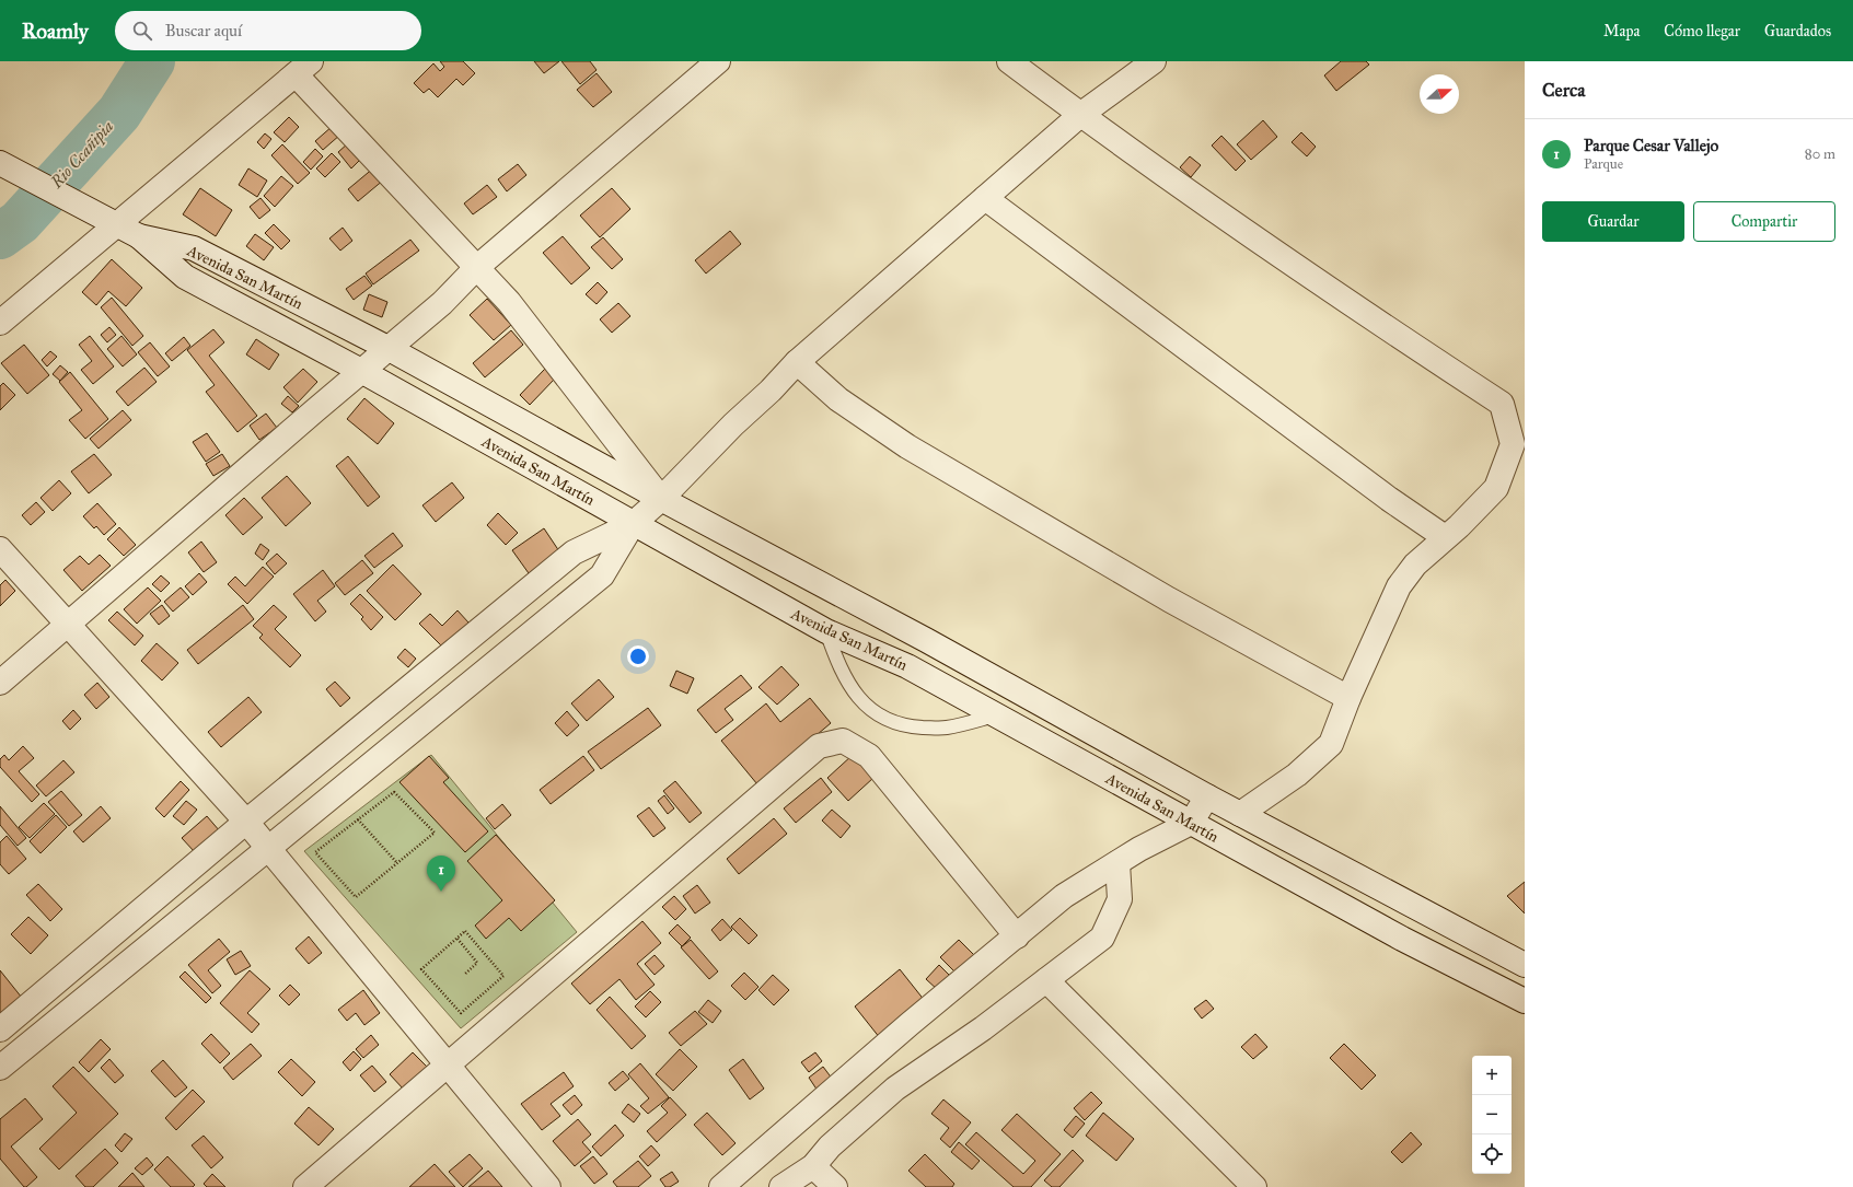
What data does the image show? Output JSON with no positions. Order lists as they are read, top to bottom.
{
  "streets": {
    "street": ["Avenida San Martín"]
  },
  "water": ["Rio Ccañipia"],
  "north": "right",
  "page": {
    "header": "Roamly",
    "search": "Buscar aquí",
    "nav": ["Mapa", "Cómo llegar", "Guardados"],
    "heading": "Cerca",
    "list": [
      {
        "mark": "1",
        "name": "Parque Cesar Vallejo",
        "note": "Parque",
        "value": "80 m"
      }
    ],
    "buttons": ["Guardar", "Compartir"],
    "pins": "1",
    "map_buttons": ["+", "−"]
  }
}
